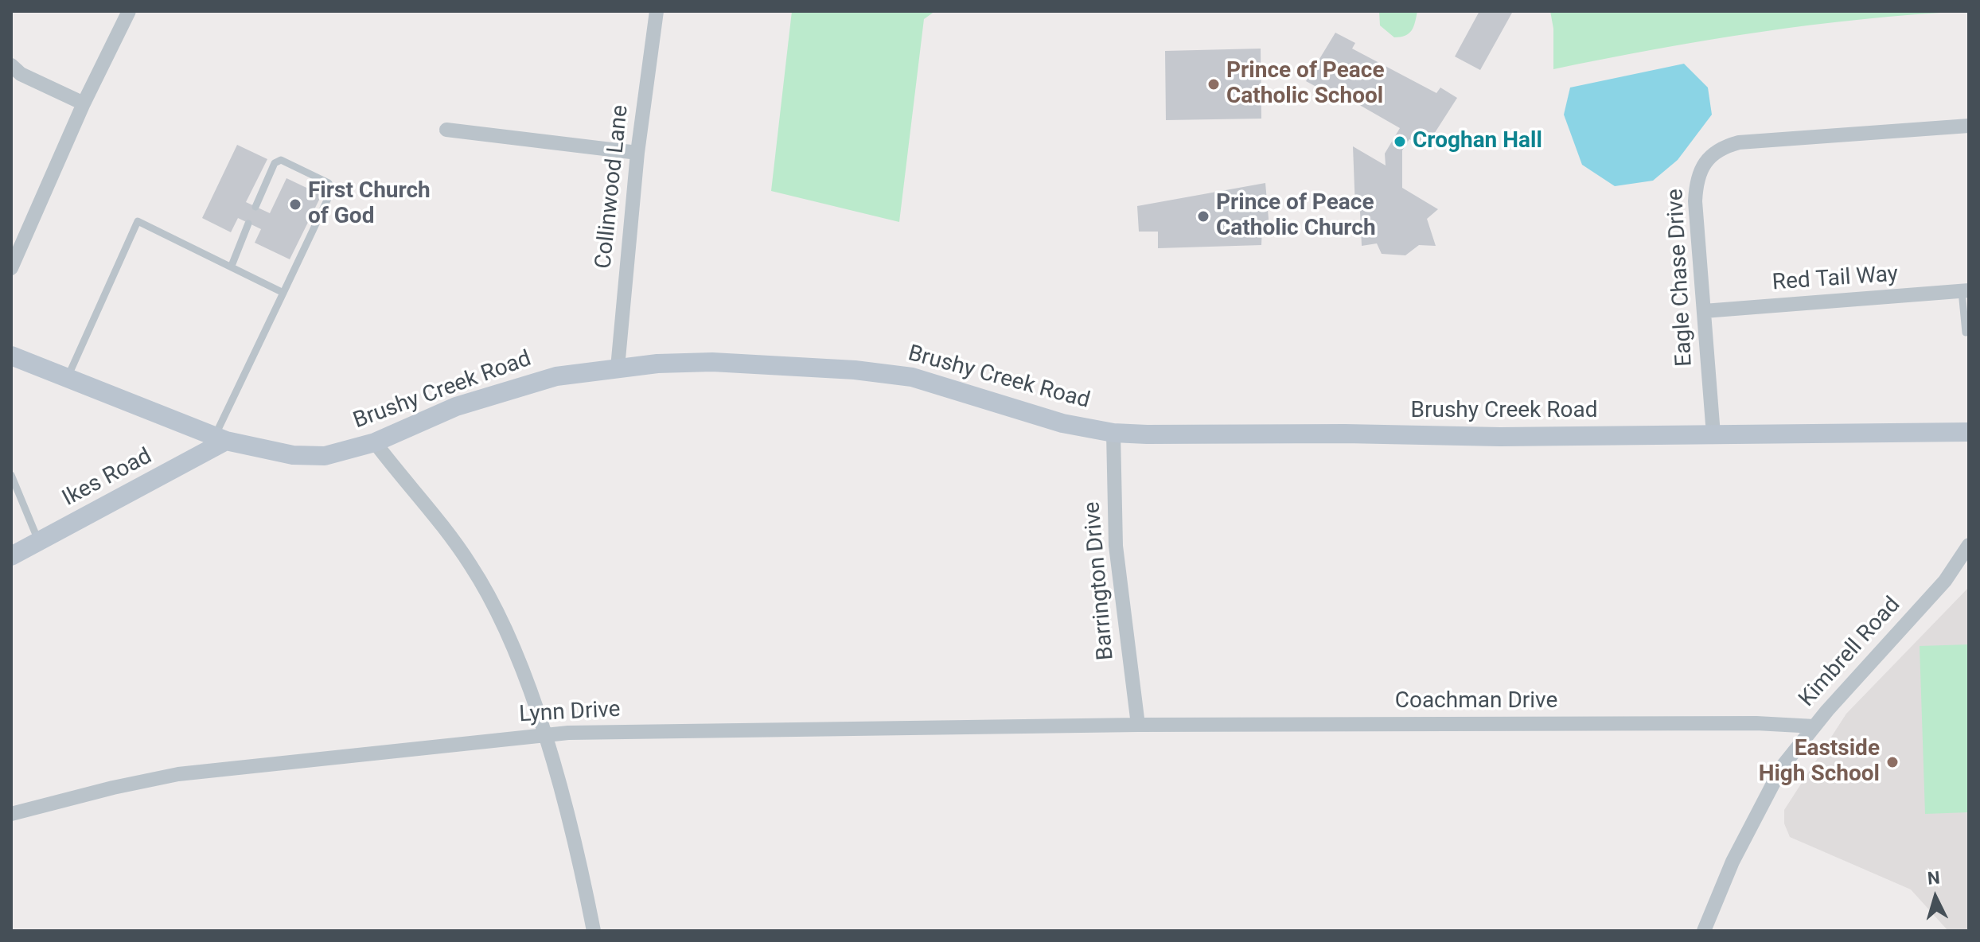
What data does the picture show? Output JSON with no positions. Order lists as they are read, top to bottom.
{
  "streets": {
    "street": [
      "Collinwood Lane",
      "Eagle Chase Drive",
      "Red Tail Way",
      "Brushy Creek Road",
      "Ikes Road",
      "Barrington Drive",
      "Kimbrell Road",
      "Coachman Drive",
      "Lynn Drive"
    ]
  },
  "crossings": [
    ["Collinwood Lane", "Brushy Creek Road"],
    ["Eagle Chase Drive", "Red Tail Way"],
    ["Eagle Chase Drive", "Brushy Creek Road"],
    ["Brushy Creek Road", "Ikes Road"],
    ["Brushy Creek Road", "Barrington Drive"],
    ["Barrington Drive", "Coachman Drive"],
    ["Barrington Drive", "Lynn Drive"],
    ["Kimbrell Road", "Coachman Drive"],
    ["Coachman Drive", "Lynn Drive"]
  ],
  "places": [
    "Prince of Peace Catholic School",
    "Croghan Hall",
    "First Church of God",
    "Prince of Peace Catholic Church",
    "Eastside High School"
  ],
  "north": "top"
}
